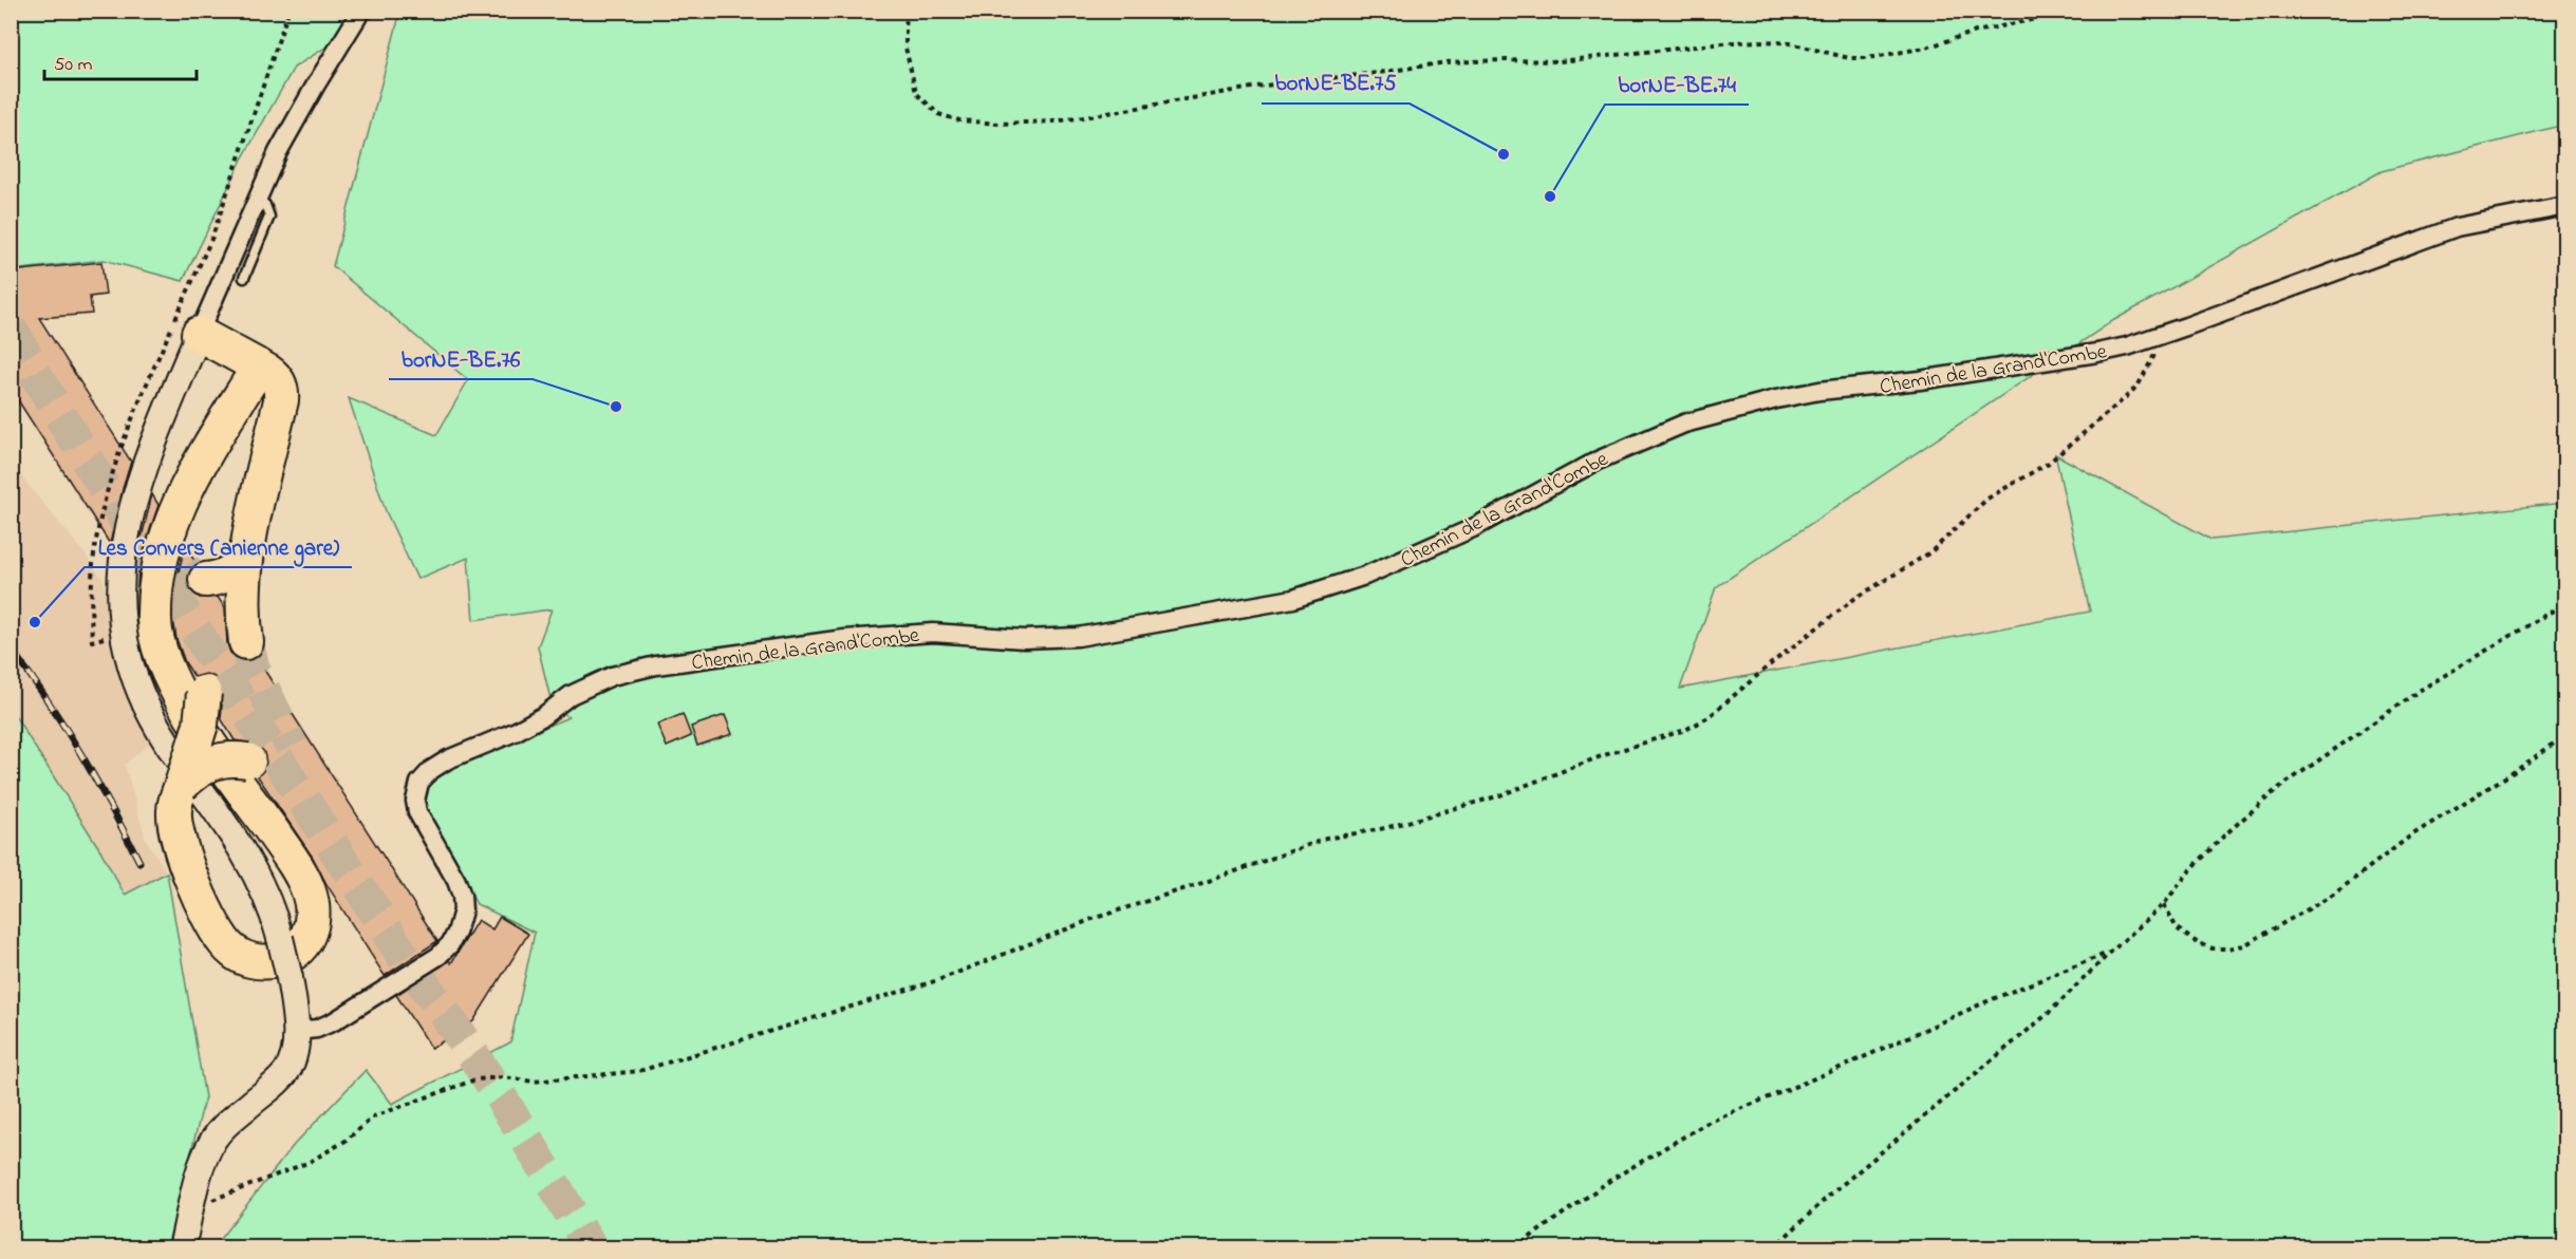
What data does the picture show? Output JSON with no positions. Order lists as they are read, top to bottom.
{
  "streets": {
    "street": ["Chemin de la Grand'Combe"]
  },
  "places": [
    "borNE-BE.75",
    "borNE-BE.74",
    "borNE-BE.76",
    "Les Convers (anienne gare)"
  ],
  "scale_bar": "50 m"
}
